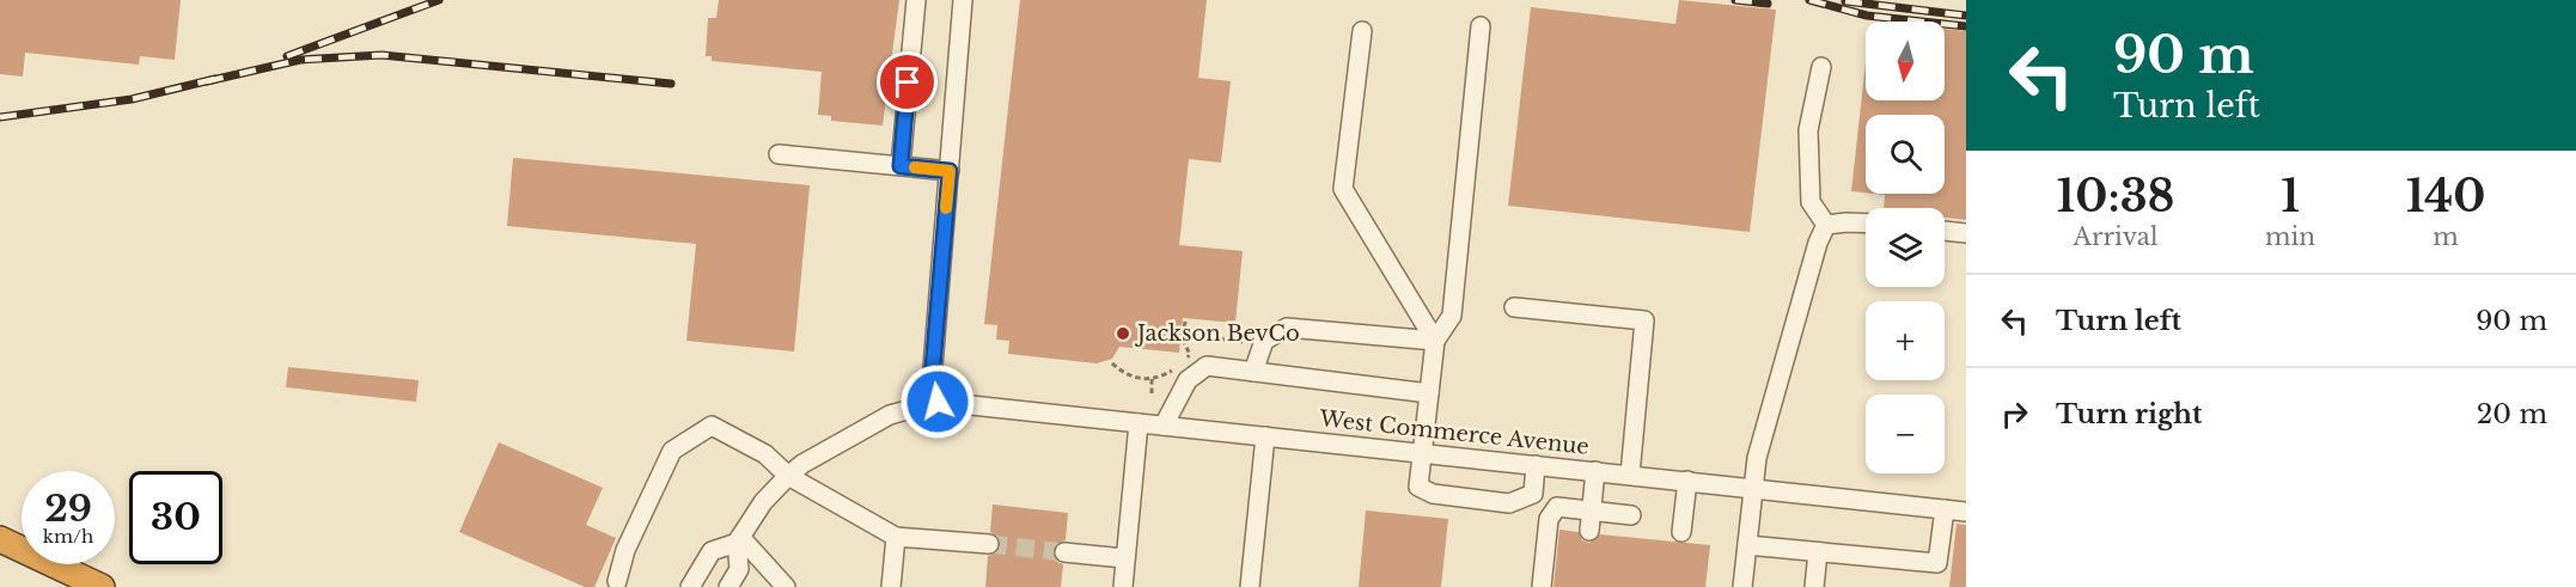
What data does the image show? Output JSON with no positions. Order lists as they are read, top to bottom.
{
  "streets": {
    "street": ["West Commerce Avenue"]
  },
  "places": ["Jackson BevCo"],
  "north": "bottom",
  "page": {
    "turn": ["90 m", "Turn left"],
    "map_buttons": ["+", "−"],
    "eta": [
      "10:38",
      "Arrival",
      "1",
      "min",
      "140",
      "m"
    ],
    "list": [
      {
        "name": "Turn left",
        "value": "90 m"
      },
      {
        "name": "Turn right",
        "value": "20 m"
      }
    ],
    "speed": "29 km/h",
    "limit": "30"
  }
}
